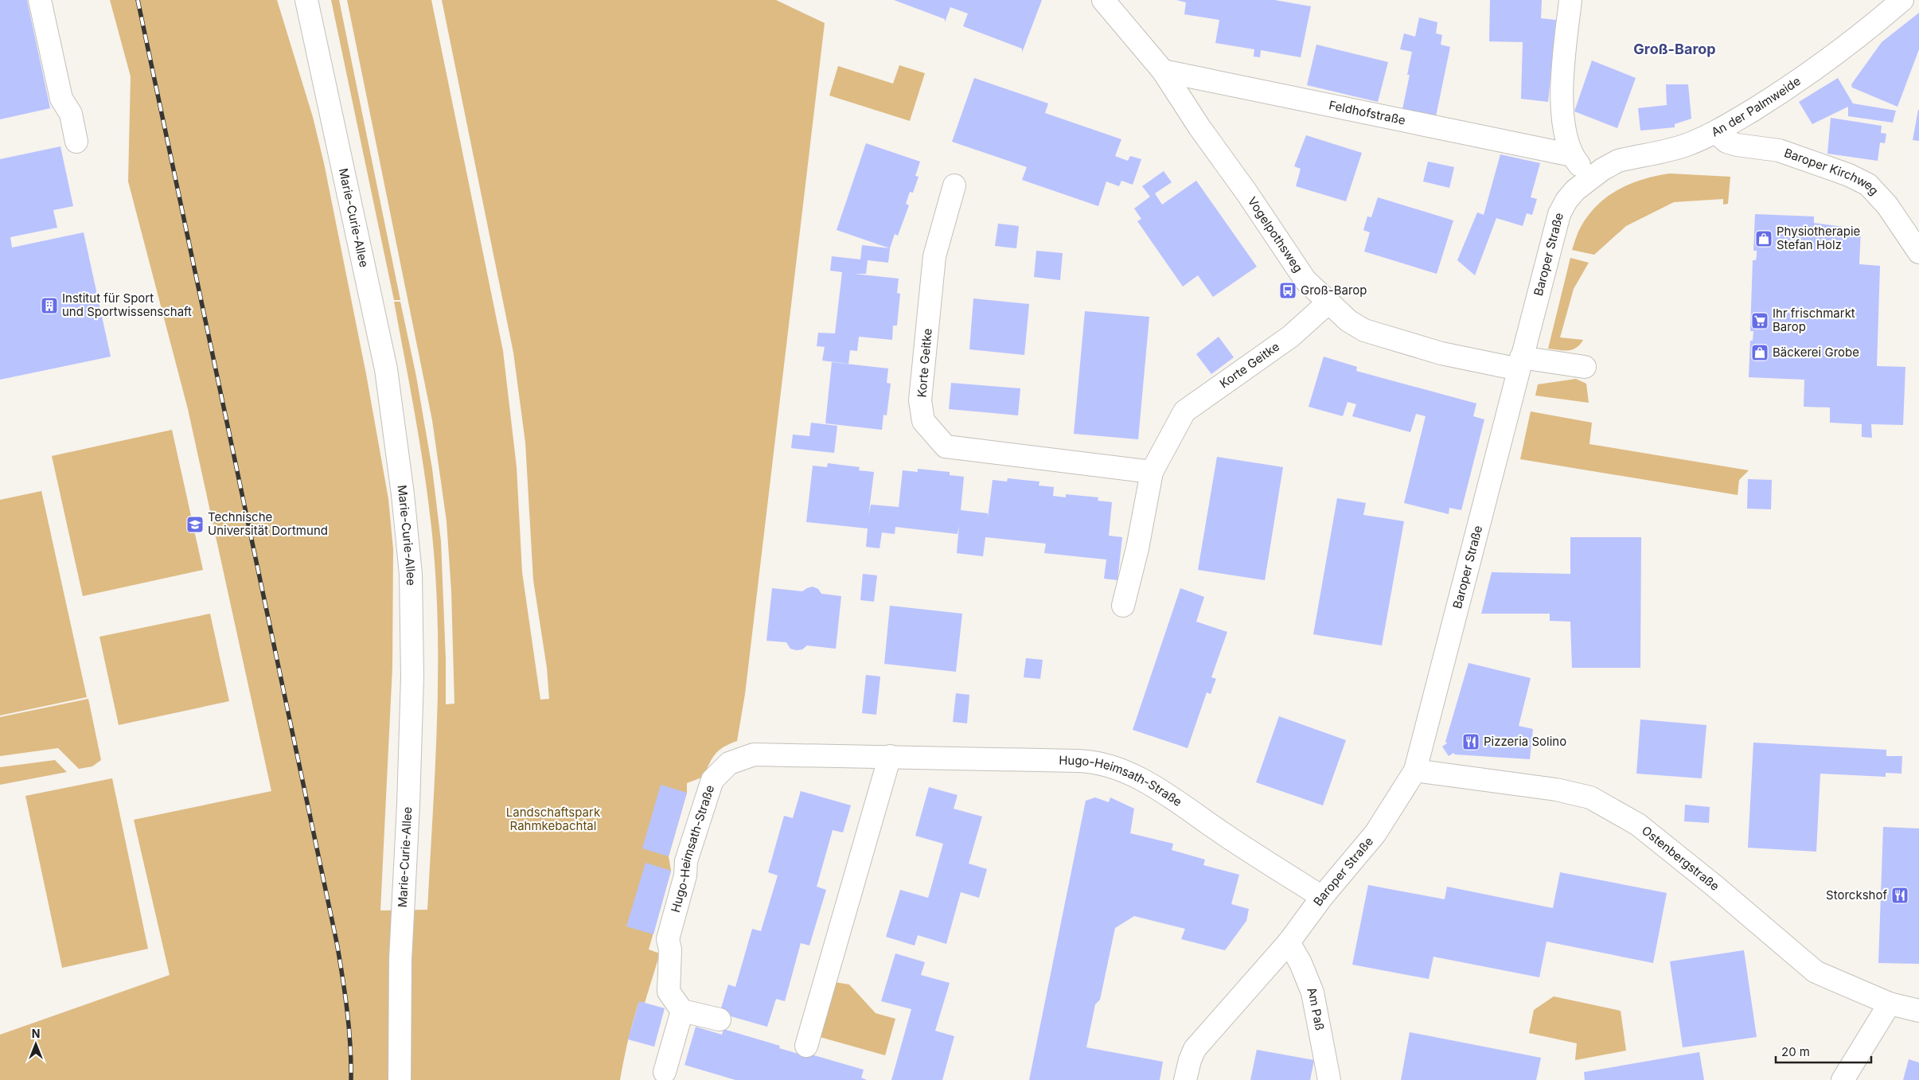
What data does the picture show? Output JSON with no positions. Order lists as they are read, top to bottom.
{
  "streets": {
    "street": [
      "An der Palmweide",
      "Feldhofstraße",
      "Baroper Kirchweg",
      "Marie-Curie-Allee",
      "Vogelpothsweg",
      "Baroper Straße",
      "Korte Geitke",
      "Hugo-Heimsath-Straße",
      "Ostenbergstraße",
      "Am Paß"
    ]
  },
  "crossings": [
    ["An der Palmweide", "Baroper Kirchweg"],
    ["An der Palmweide", "Baroper Straße"],
    ["Feldhofstraße", "Vogelpothsweg"],
    ["Vogelpothsweg", "Baroper Straße"],
    ["Vogelpothsweg", "Korte Geitke"],
    ["Baroper Straße", "Hugo-Heimsath-Straße"],
    ["Baroper Straße", "Ostenbergstraße"],
    ["Baroper Straße", "Am Paß"]
  ],
  "districts": ["Groß-Barop"],
  "parks": ["Landschaftspark Rahmkebachtal"],
  "places": {
    "shop": ["Physiotherapie Stefan Holz", "Bäckerei Grobe"],
    "bus stop": ["Groß-Barop"],
    "building": ["Institut für Sport und Sportwissenschaft"],
    "supermarket": ["Ihr frischmarkt Barop"],
    "school or university": ["Technische Universität Dortmund"],
    "restaurant": ["Pizzeria Solino", "Storckshof"]
  },
  "scale_bar": "20 m",
  "north": "top"
}
